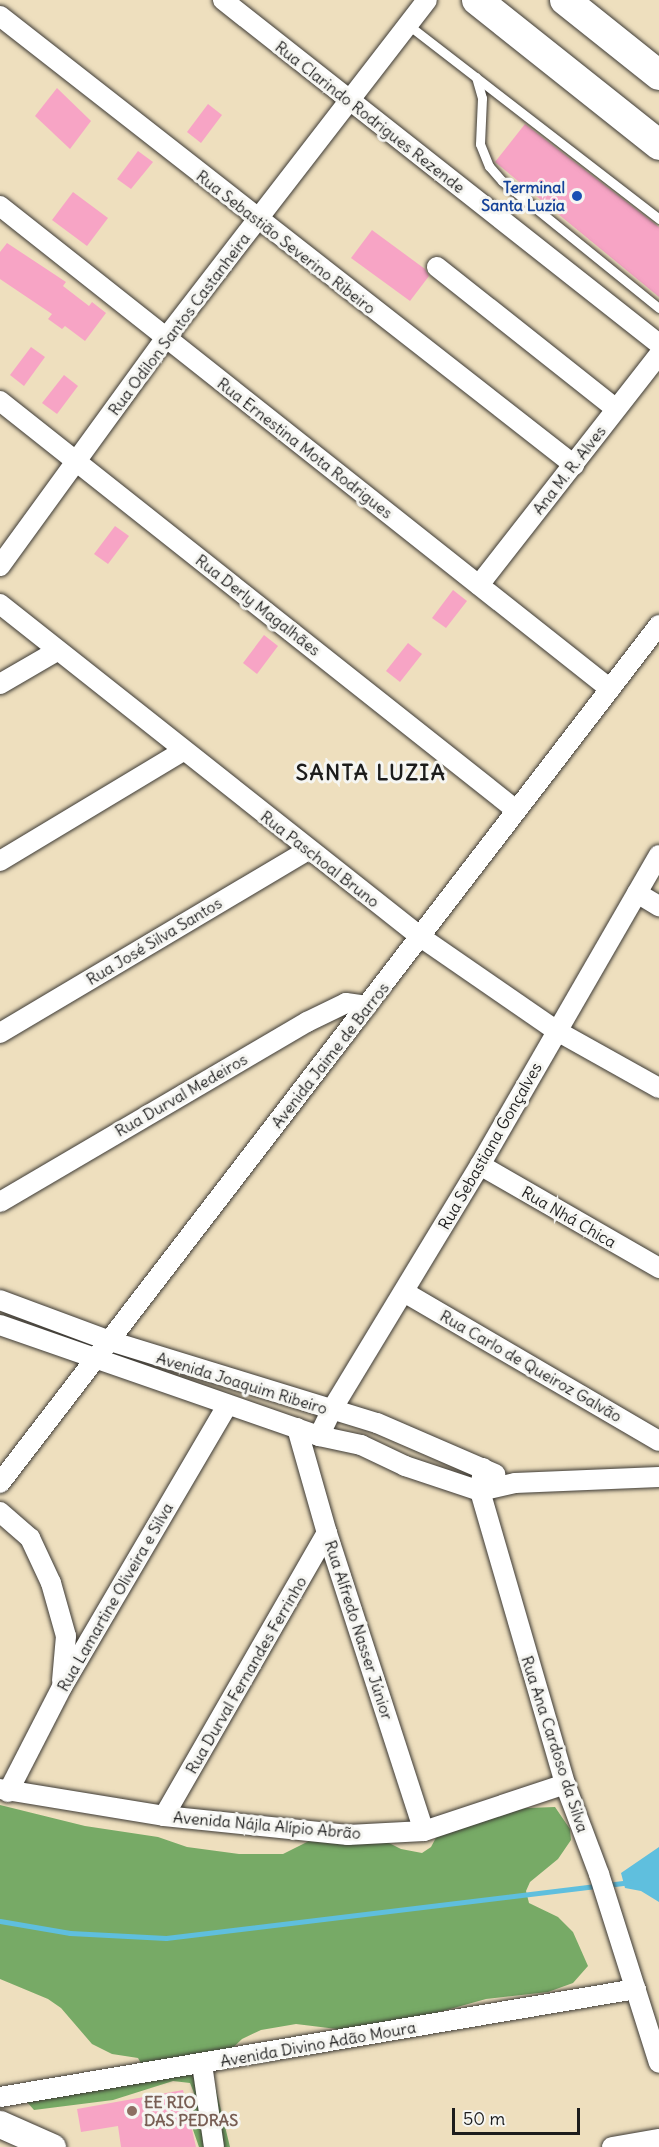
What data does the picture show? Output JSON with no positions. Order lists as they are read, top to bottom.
{
  "streets": {
    "street": [
      "Rua Clarindo Rodrigues Rezende",
      "Rua Sebastião Severino Ribeiro",
      "Rua Odilon Santos Castanheira",
      "Rua Ernestina Mota Rodrigues",
      "Ana M. R. Alves",
      "Rua Derly Magalhães",
      "Rua Paschoal Bruno",
      "Rua José Silva Santos",
      "Avenida Jaime de Barros",
      "Rua Durval Medeiros",
      "Rua Sebastiana Gonçalves",
      "Rua Nhá Chica",
      "Rua Carlo de Queiroz Galvão",
      "Avenida Joaquim Ribeiro",
      "Rua Lamartine Oliveira e Silva",
      "Rua Alfredo Nasser Júnior",
      "Rua Durval Fernandes Ferrinho",
      "Rua Ana Cardoso da Silva",
      "Avenida Nájla Alípio Abrão",
      "Avenida Divino Adão Moura"
    ]
  },
  "crossings": [
    ["Rua Clarindo Rodrigues Rezende", "Rua Odilon Santos Castanheira"],
    ["Rua Sebastião Severino Ribeiro", "Rua Odilon Santos Castanheira"],
    ["Rua Sebastião Severino Ribeiro", "Ana M. R. Alves"],
    ["Rua Odilon Santos Castanheira", "Rua Ernestina Mota Rodrigues"],
    ["Rua Odilon Santos Castanheira", "Rua Derly Magalhães"],
    ["Rua Ernestina Mota Rodrigues", "Ana M. R. Alves"],
    ["Rua Ernestina Mota Rodrigues", "Avenida Jaime de Barros"],
    ["Rua Derly Magalhães", "Avenida Jaime de Barros"],
    ["Rua Paschoal Bruno", "Rua José Silva Santos"],
    ["Rua Paschoal Bruno", "Avenida Jaime de Barros"],
    ["Rua Paschoal Bruno", "Rua Sebastiana Gonçalves"],
    ["Avenida Jaime de Barros", "Rua Durval Medeiros"],
    ["Avenida Jaime de Barros", "Avenida Joaquim Ribeiro"],
    ["Rua Sebastiana Gonçalves", "Rua Nhá Chica"],
    ["Rua Sebastiana Gonçalves", "Rua Carlo de Queiroz Galvão"],
    ["Rua Sebastiana Gonçalves", "Avenida Joaquim Ribeiro"],
    ["Avenida Joaquim Ribeiro", "Rua Lamartine Oliveira e Silva"],
    ["Avenida Joaquim Ribeiro", "Rua Alfredo Nasser Júnior"],
    ["Avenida Joaquim Ribeiro", "Rua Ana Cardoso da Silva"],
    ["Rua Lamartine Oliveira e Silva", "Avenida Nájla Alípio Abrão"],
    ["Rua Alfredo Nasser Júnior", "Rua Durval Fernandes Ferrinho"],
    ["Rua Alfredo Nasser Júnior", "Avenida Nájla Alípio Abrão"],
    ["Rua Durval Fernandes Ferrinho", "Avenida Nájla Alípio Abrão"],
    ["Rua Ana Cardoso da Silva", "Avenida Nájla Alípio Abrão"],
    ["Rua Ana Cardoso da Silva", "Avenida Divino Adão Moura"]
  ],
  "districts": ["SANTA LUZIA"],
  "places": ["Terminal Santa Luzia", "EE RIO DAS PEDRAS"],
  "scale_bar": "50 m"
}
